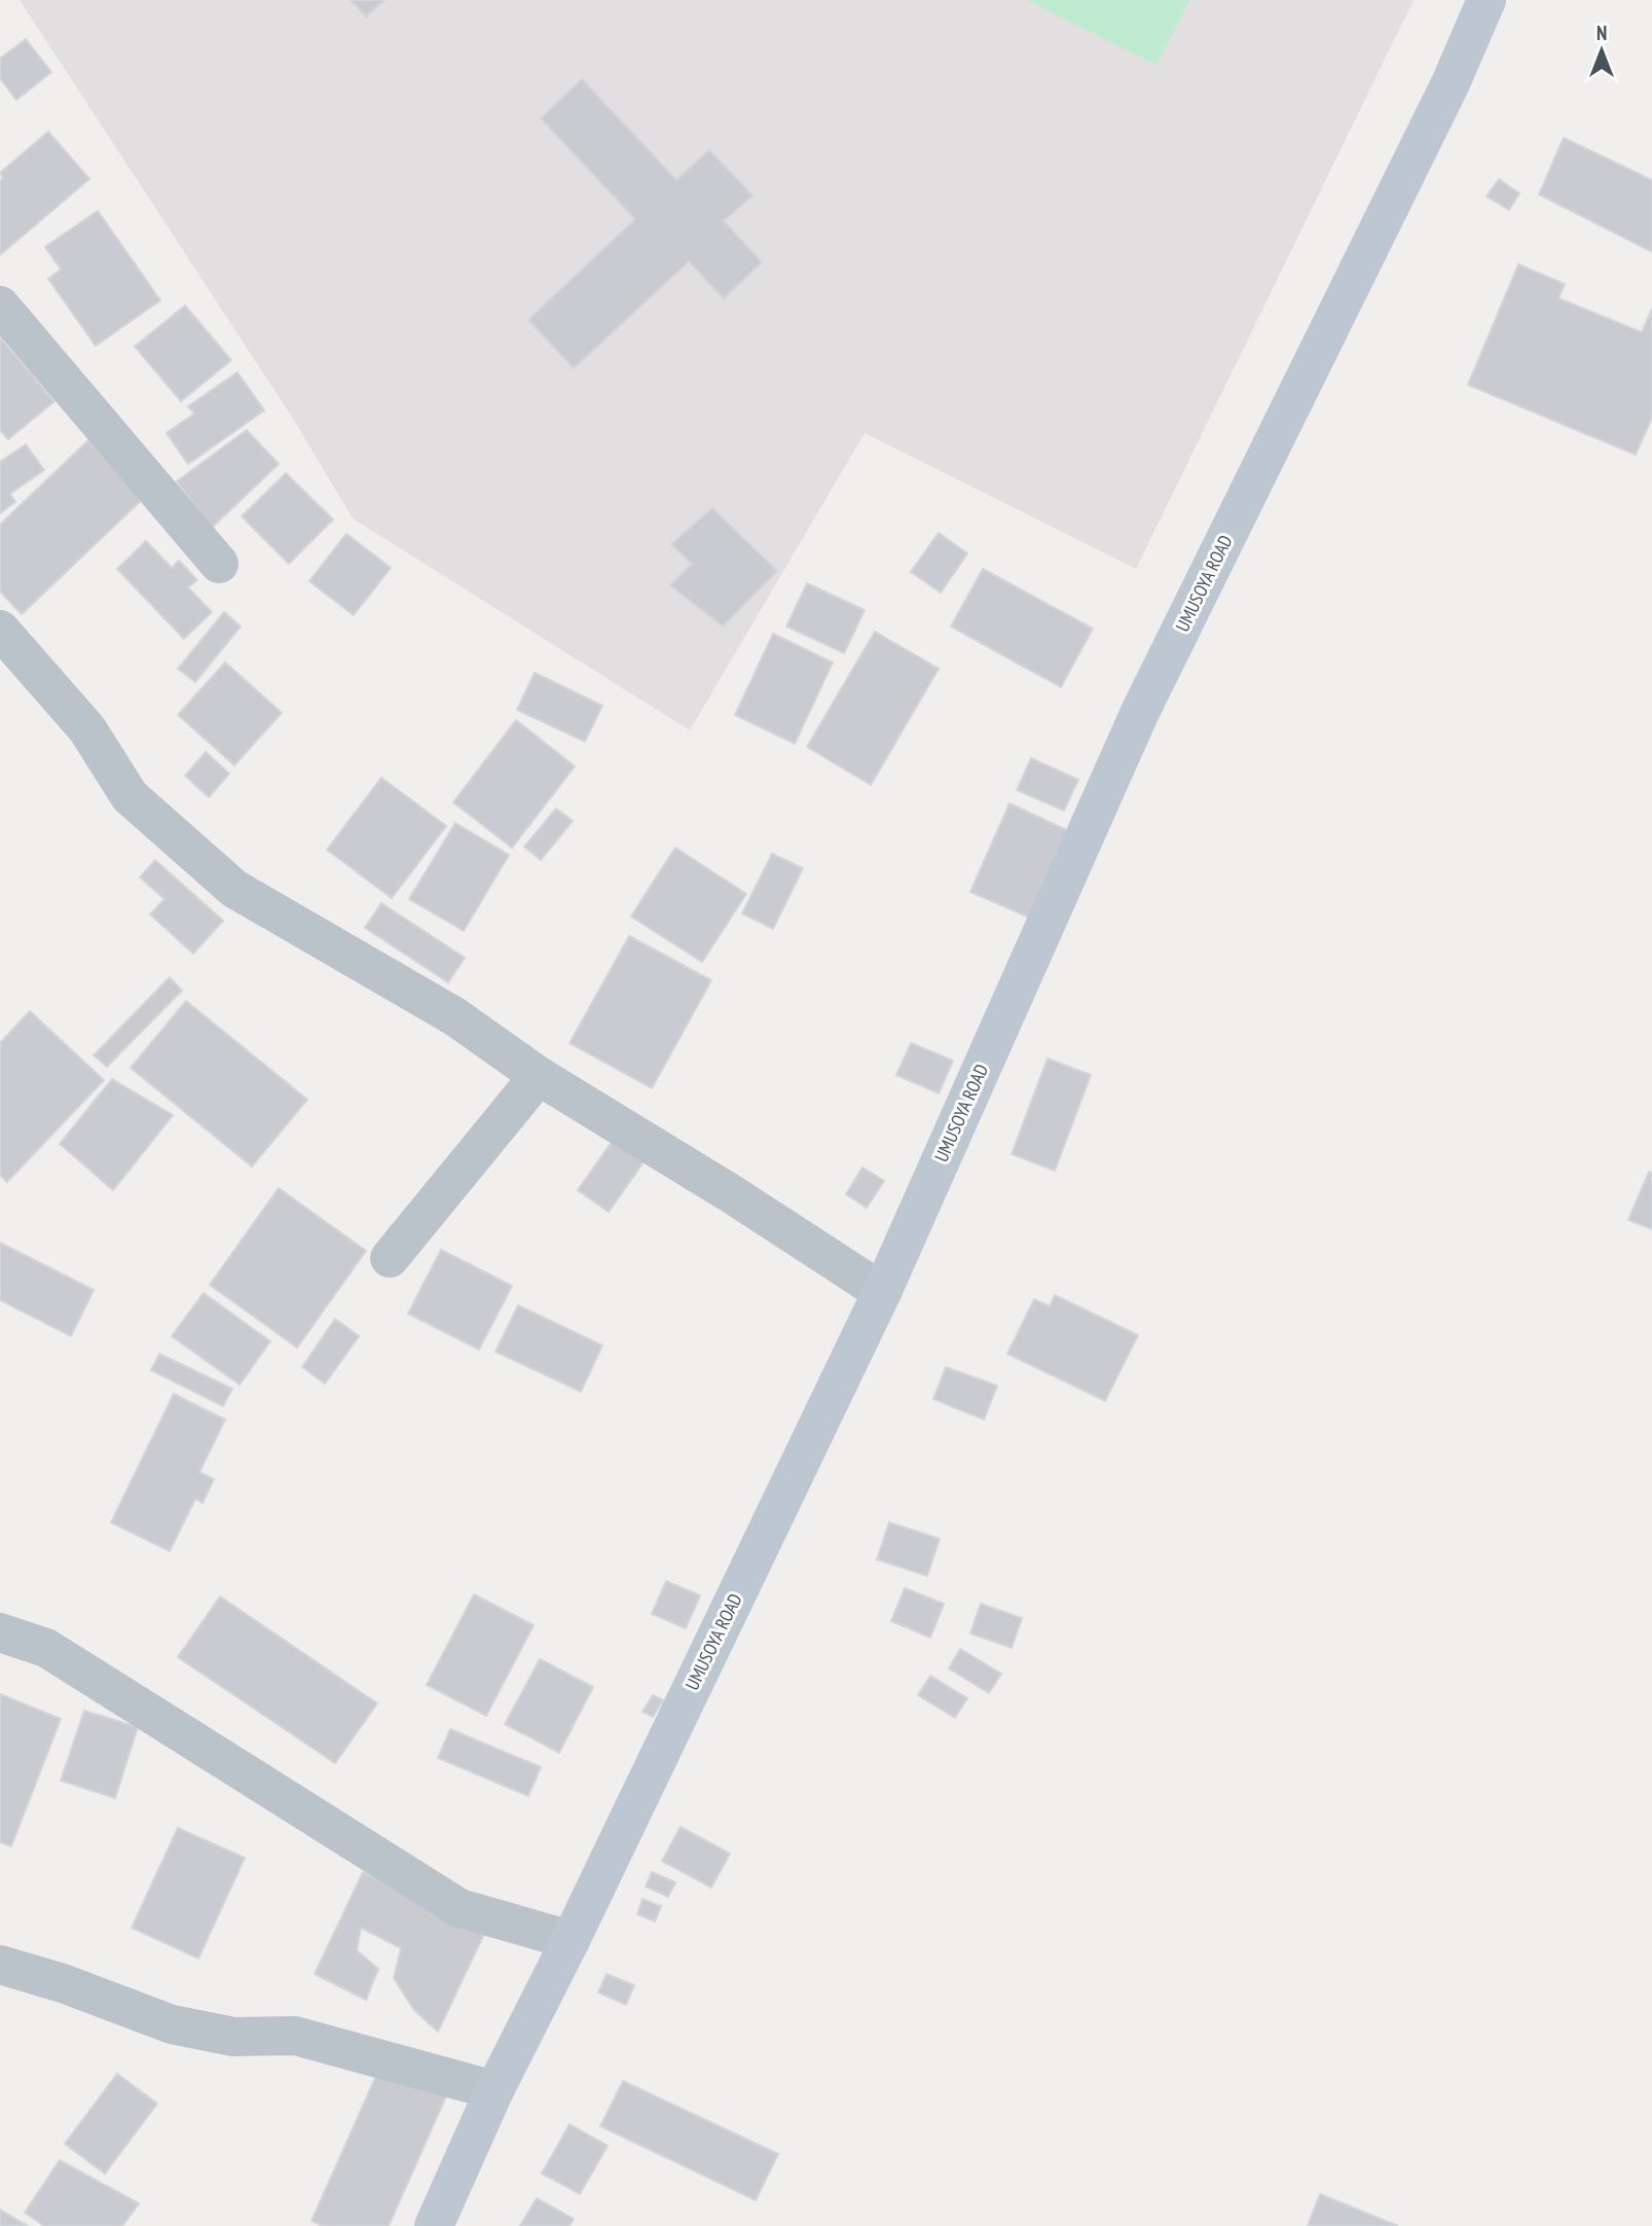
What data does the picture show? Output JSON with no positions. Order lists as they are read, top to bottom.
{
  "streets": {
    "main road": ["UMUSOYA ROAD"]
  },
  "north": "top"
}
